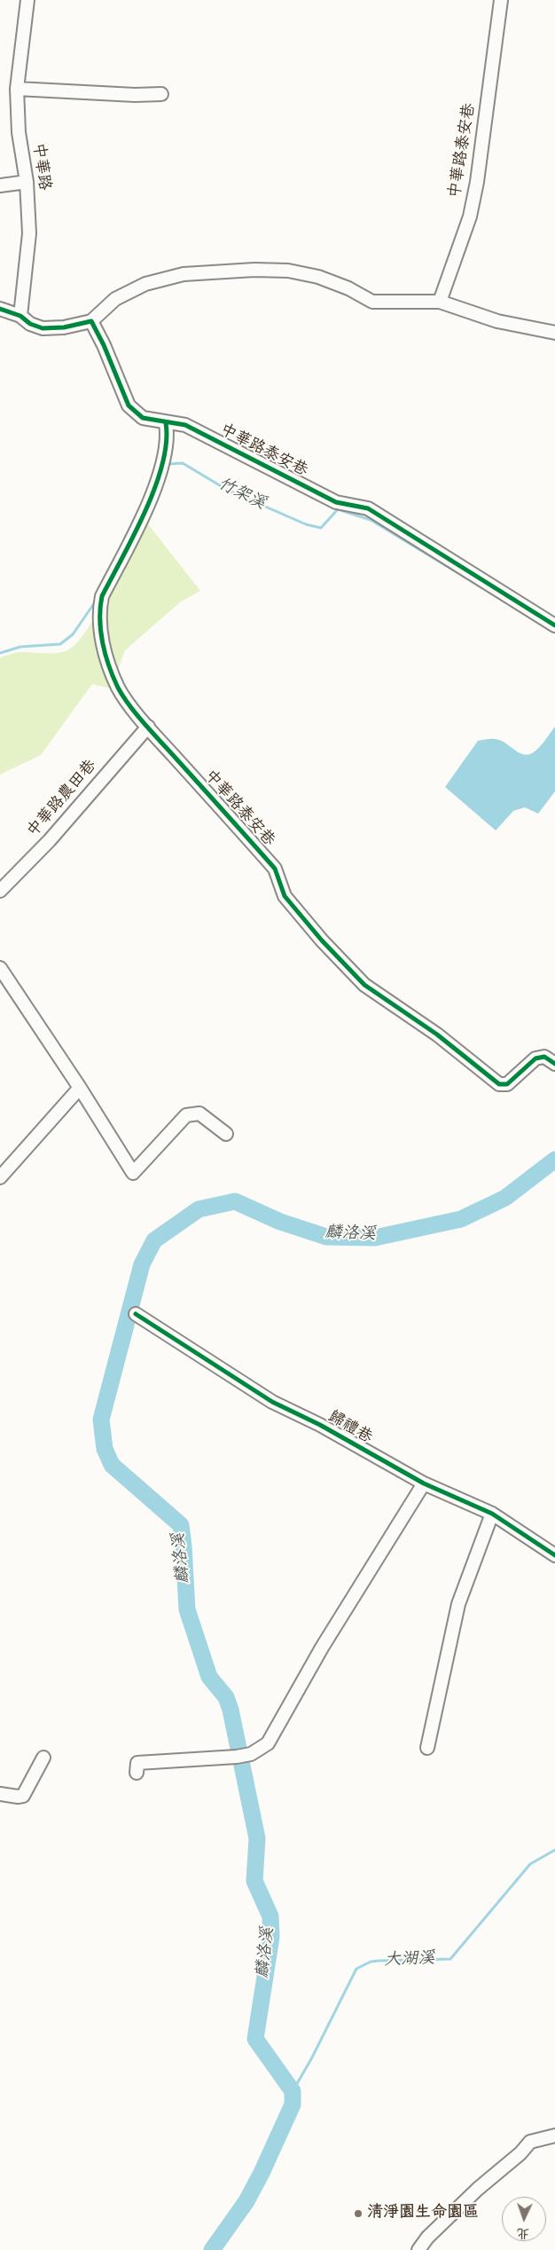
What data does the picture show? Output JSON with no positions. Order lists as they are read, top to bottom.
{
  "streets": {
    "street": [
      "中華路泰安巷",
      "中華路",
      "中華路農田巷",
      "歸禮巷"
    ]
  },
  "crossings": [
    ["中華路泰安巷", "中華路農田巷"]
  ],
  "water": ["竹架溪", "麟洛溪", "大湖溪"],
  "places": ["清淨園生命園區"],
  "north": "bottom"
}
